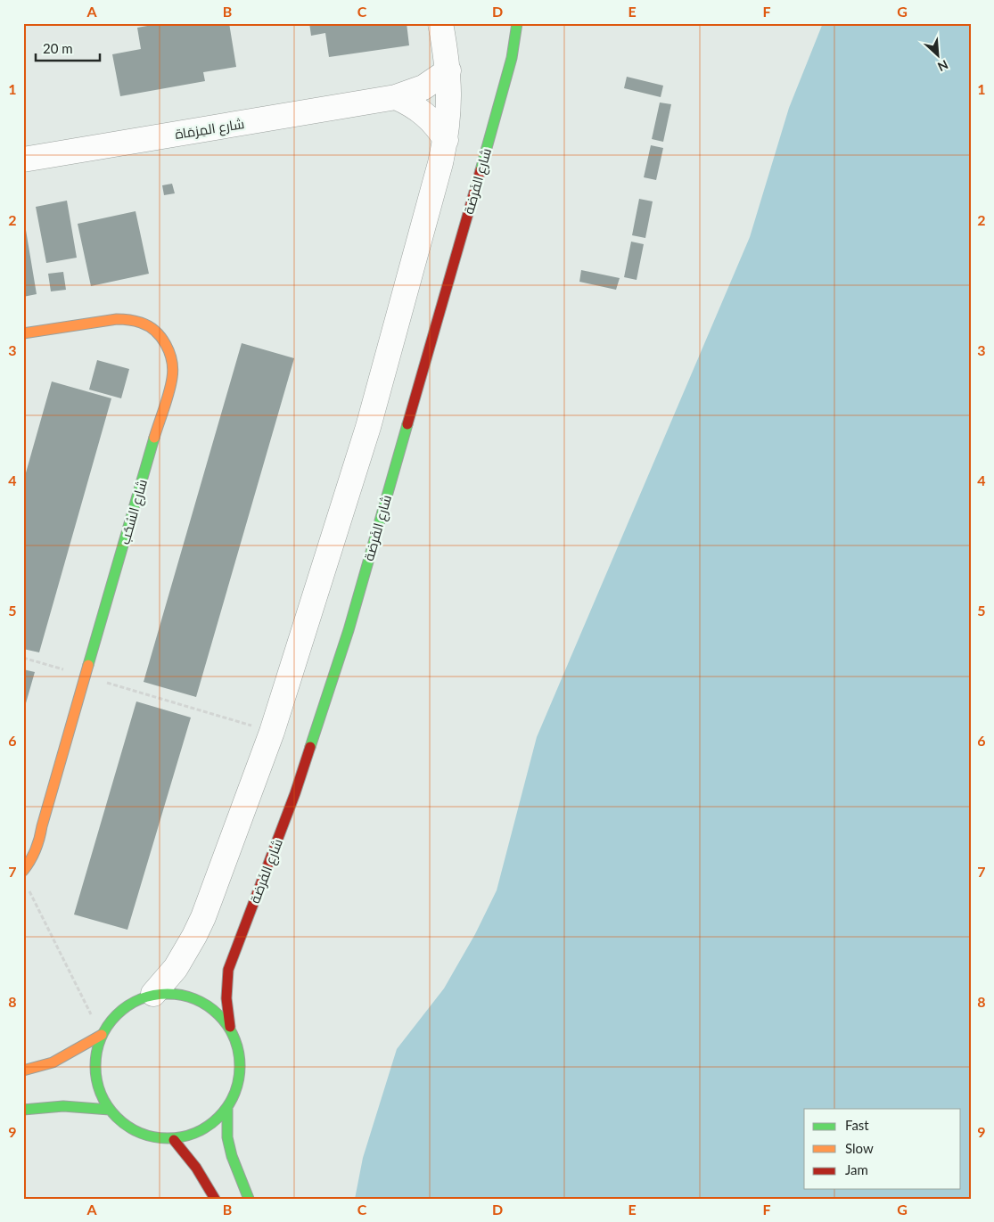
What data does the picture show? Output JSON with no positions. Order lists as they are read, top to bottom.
{
  "streets": {
    "street": ["شارع المِزمَاة", "شارع الفَرضة", "شارع السُحُب"]
  },
  "legend": ["Fast", "Slow", "Jam"],
  "scale_bar": "20 m",
  "north": "bottom right",
  "grid": {
    "columns": [
      "A",
      "B",
      "C",
      "D",
      "E",
      "F",
      "G"
    ],
    "rows": [
      "1",
      "2",
      "3",
      "4",
      "5",
      "6",
      "7",
      "8",
      "9"
    ]
  }
}
